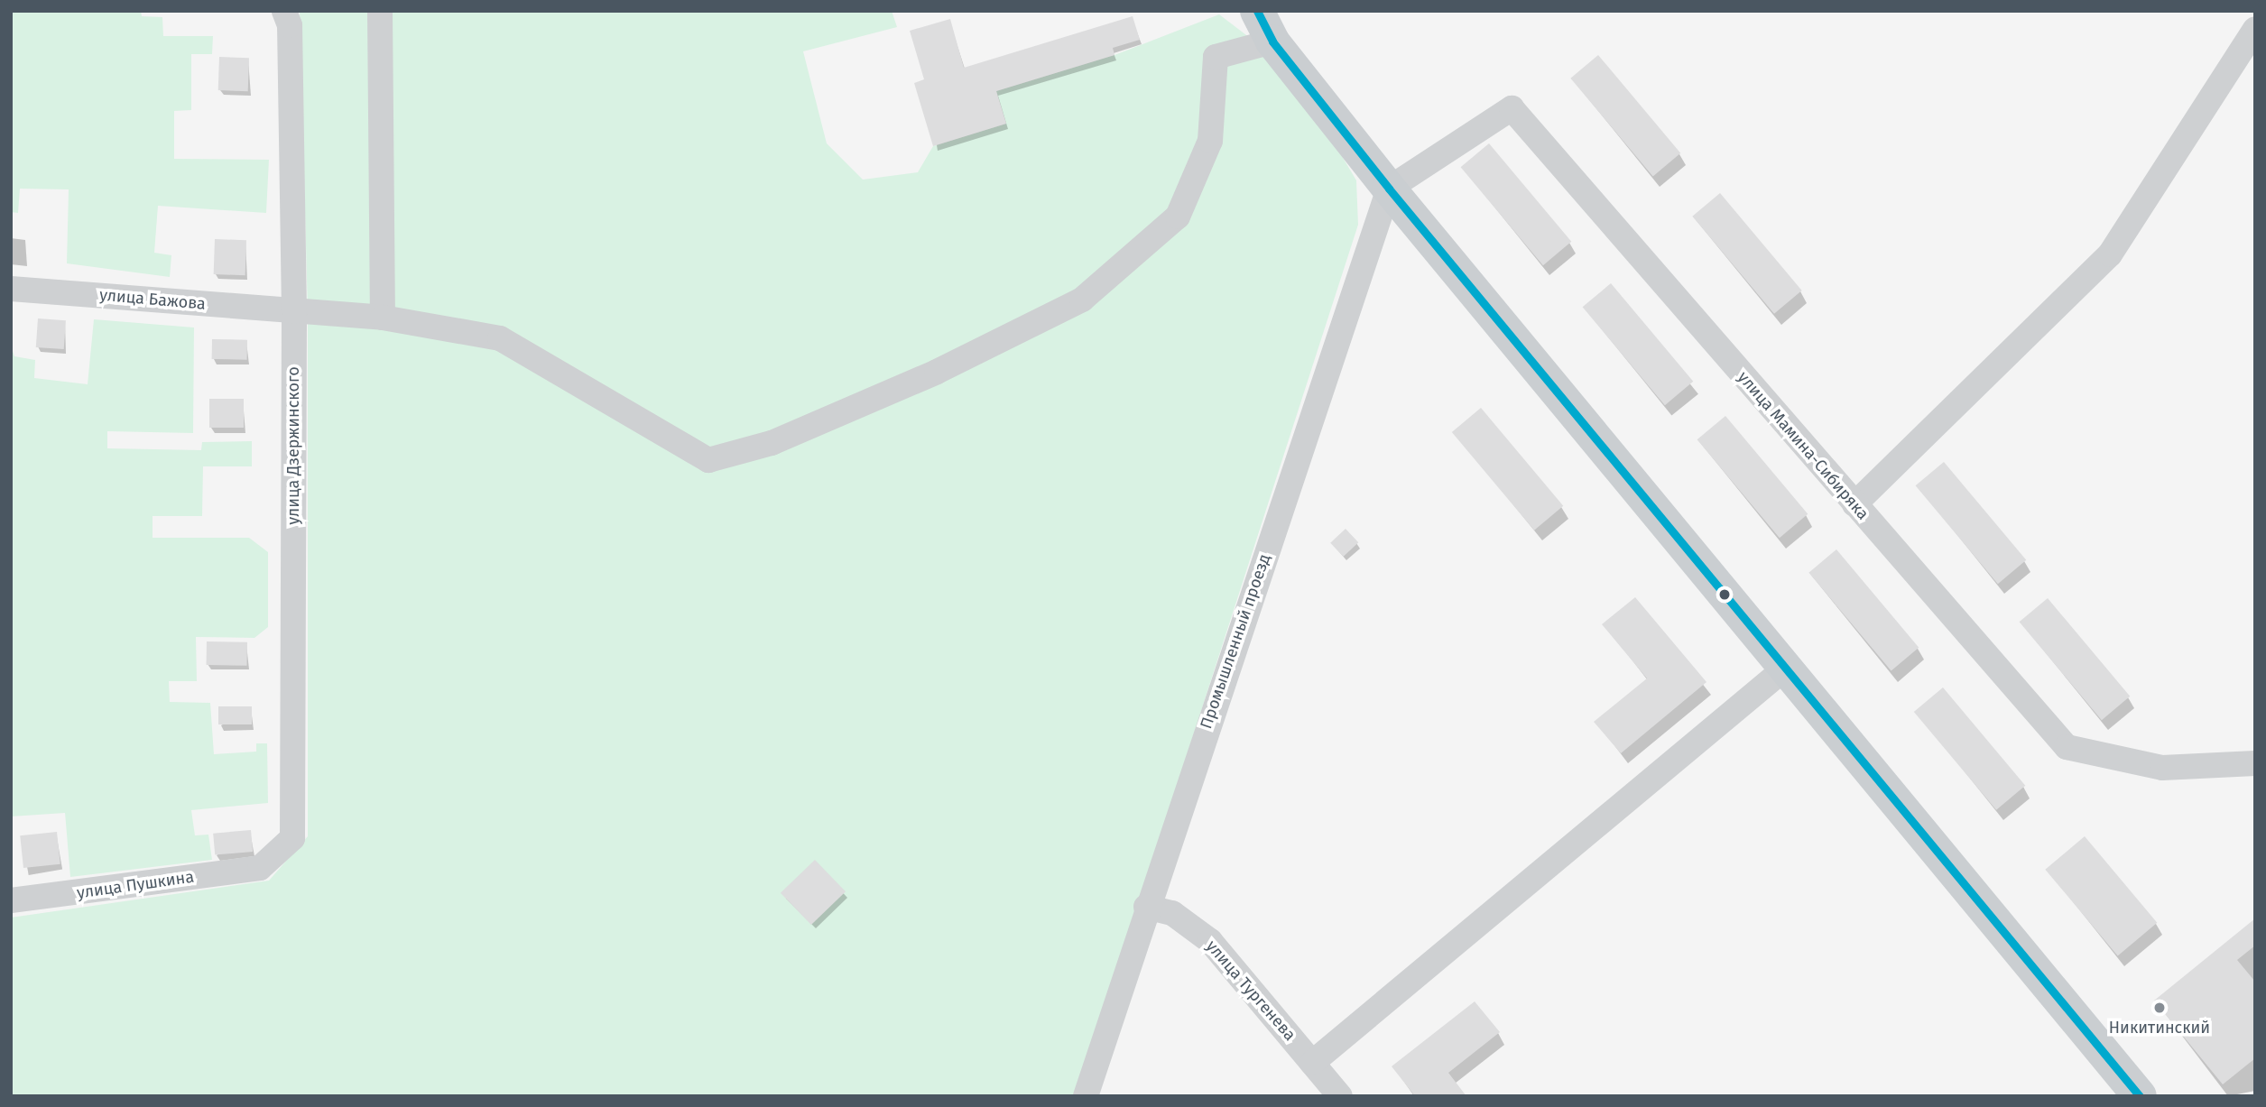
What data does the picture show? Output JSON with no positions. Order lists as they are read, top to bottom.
{
  "streets": {
    "street": [
      "улица Бажова",
      "улица Дзержинского",
      "улица Мамина-Сибиряка",
      "Промышленный проезд",
      "улица Пушкина",
      "улица Тургенева"
    ]
  },
  "crossings": [
    ["улица Бажова", "улица Дзержинского"],
    ["улица Дзержинского", "улица Пушкина"],
    ["улица Мамина-Сибиряка", "Промышленный проезд"],
    ["Промышленный проезд", "улица Тургенева"]
  ],
  "places": ["Никитинский"]
}
